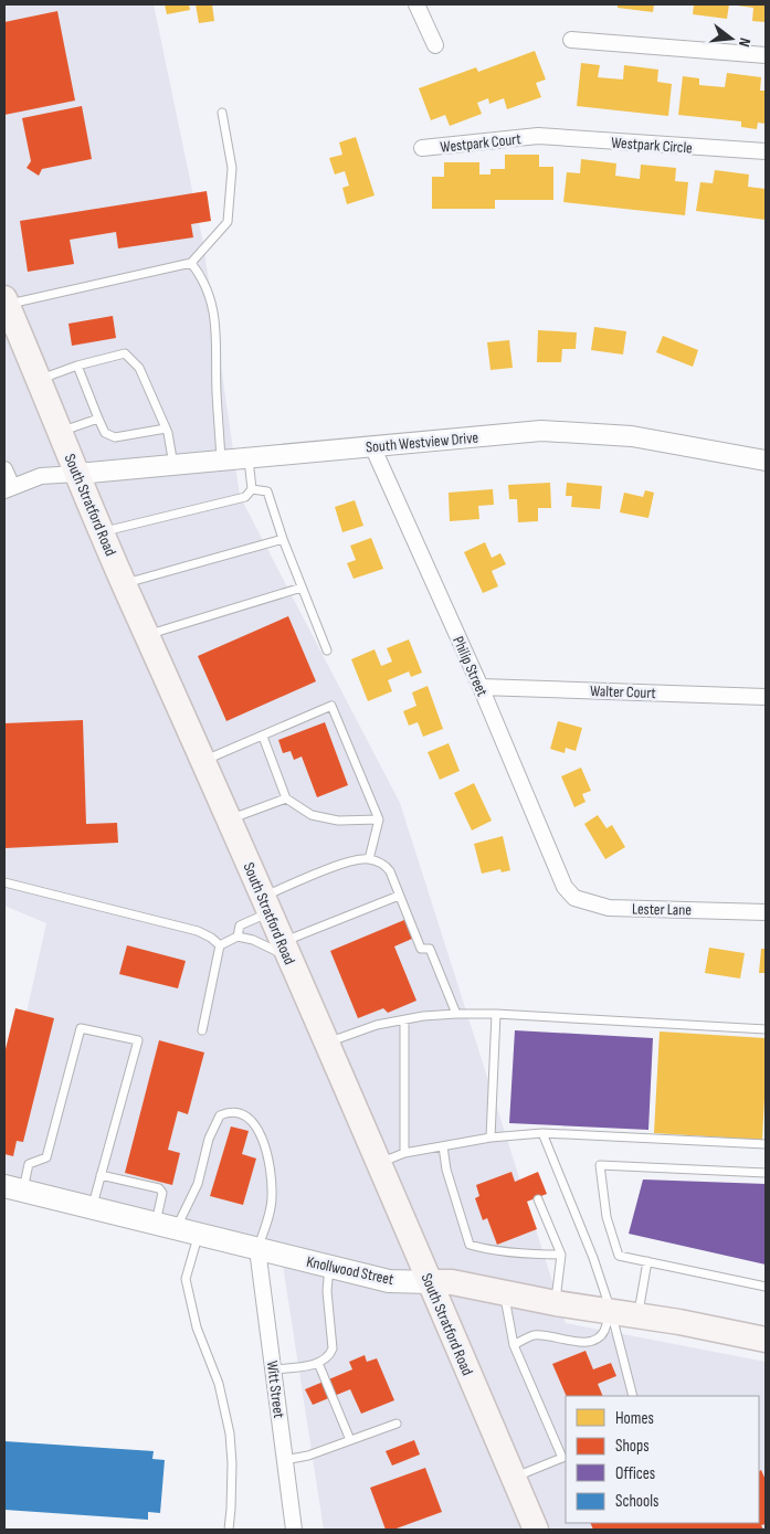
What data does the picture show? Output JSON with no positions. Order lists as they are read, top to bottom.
{
  "streets": {
    "main road": ["South Stratford Road", "Knollwood Street"],
    "street": [
      "Westpark Court",
      "Westpark Circle",
      "South Westview Drive",
      "Philip Street",
      "Walter Court",
      "Lester Lane",
      "Witt Street"
    ]
  },
  "crossings": [
    ["Westpark Court", "Westpark Circle"],
    ["South Westview Drive", "South Stratford Road"],
    ["South Westview Drive", "Philip Street"],
    ["South Stratford Road", "Knollwood Street"],
    ["Philip Street", "Walter Court"],
    ["Philip Street", "Lester Lane"],
    ["Knollwood Street", "Witt Street"]
  ],
  "legend": [
    "Homes",
    "Shops",
    "Offices",
    "Schools"
  ],
  "north": "right"
}
